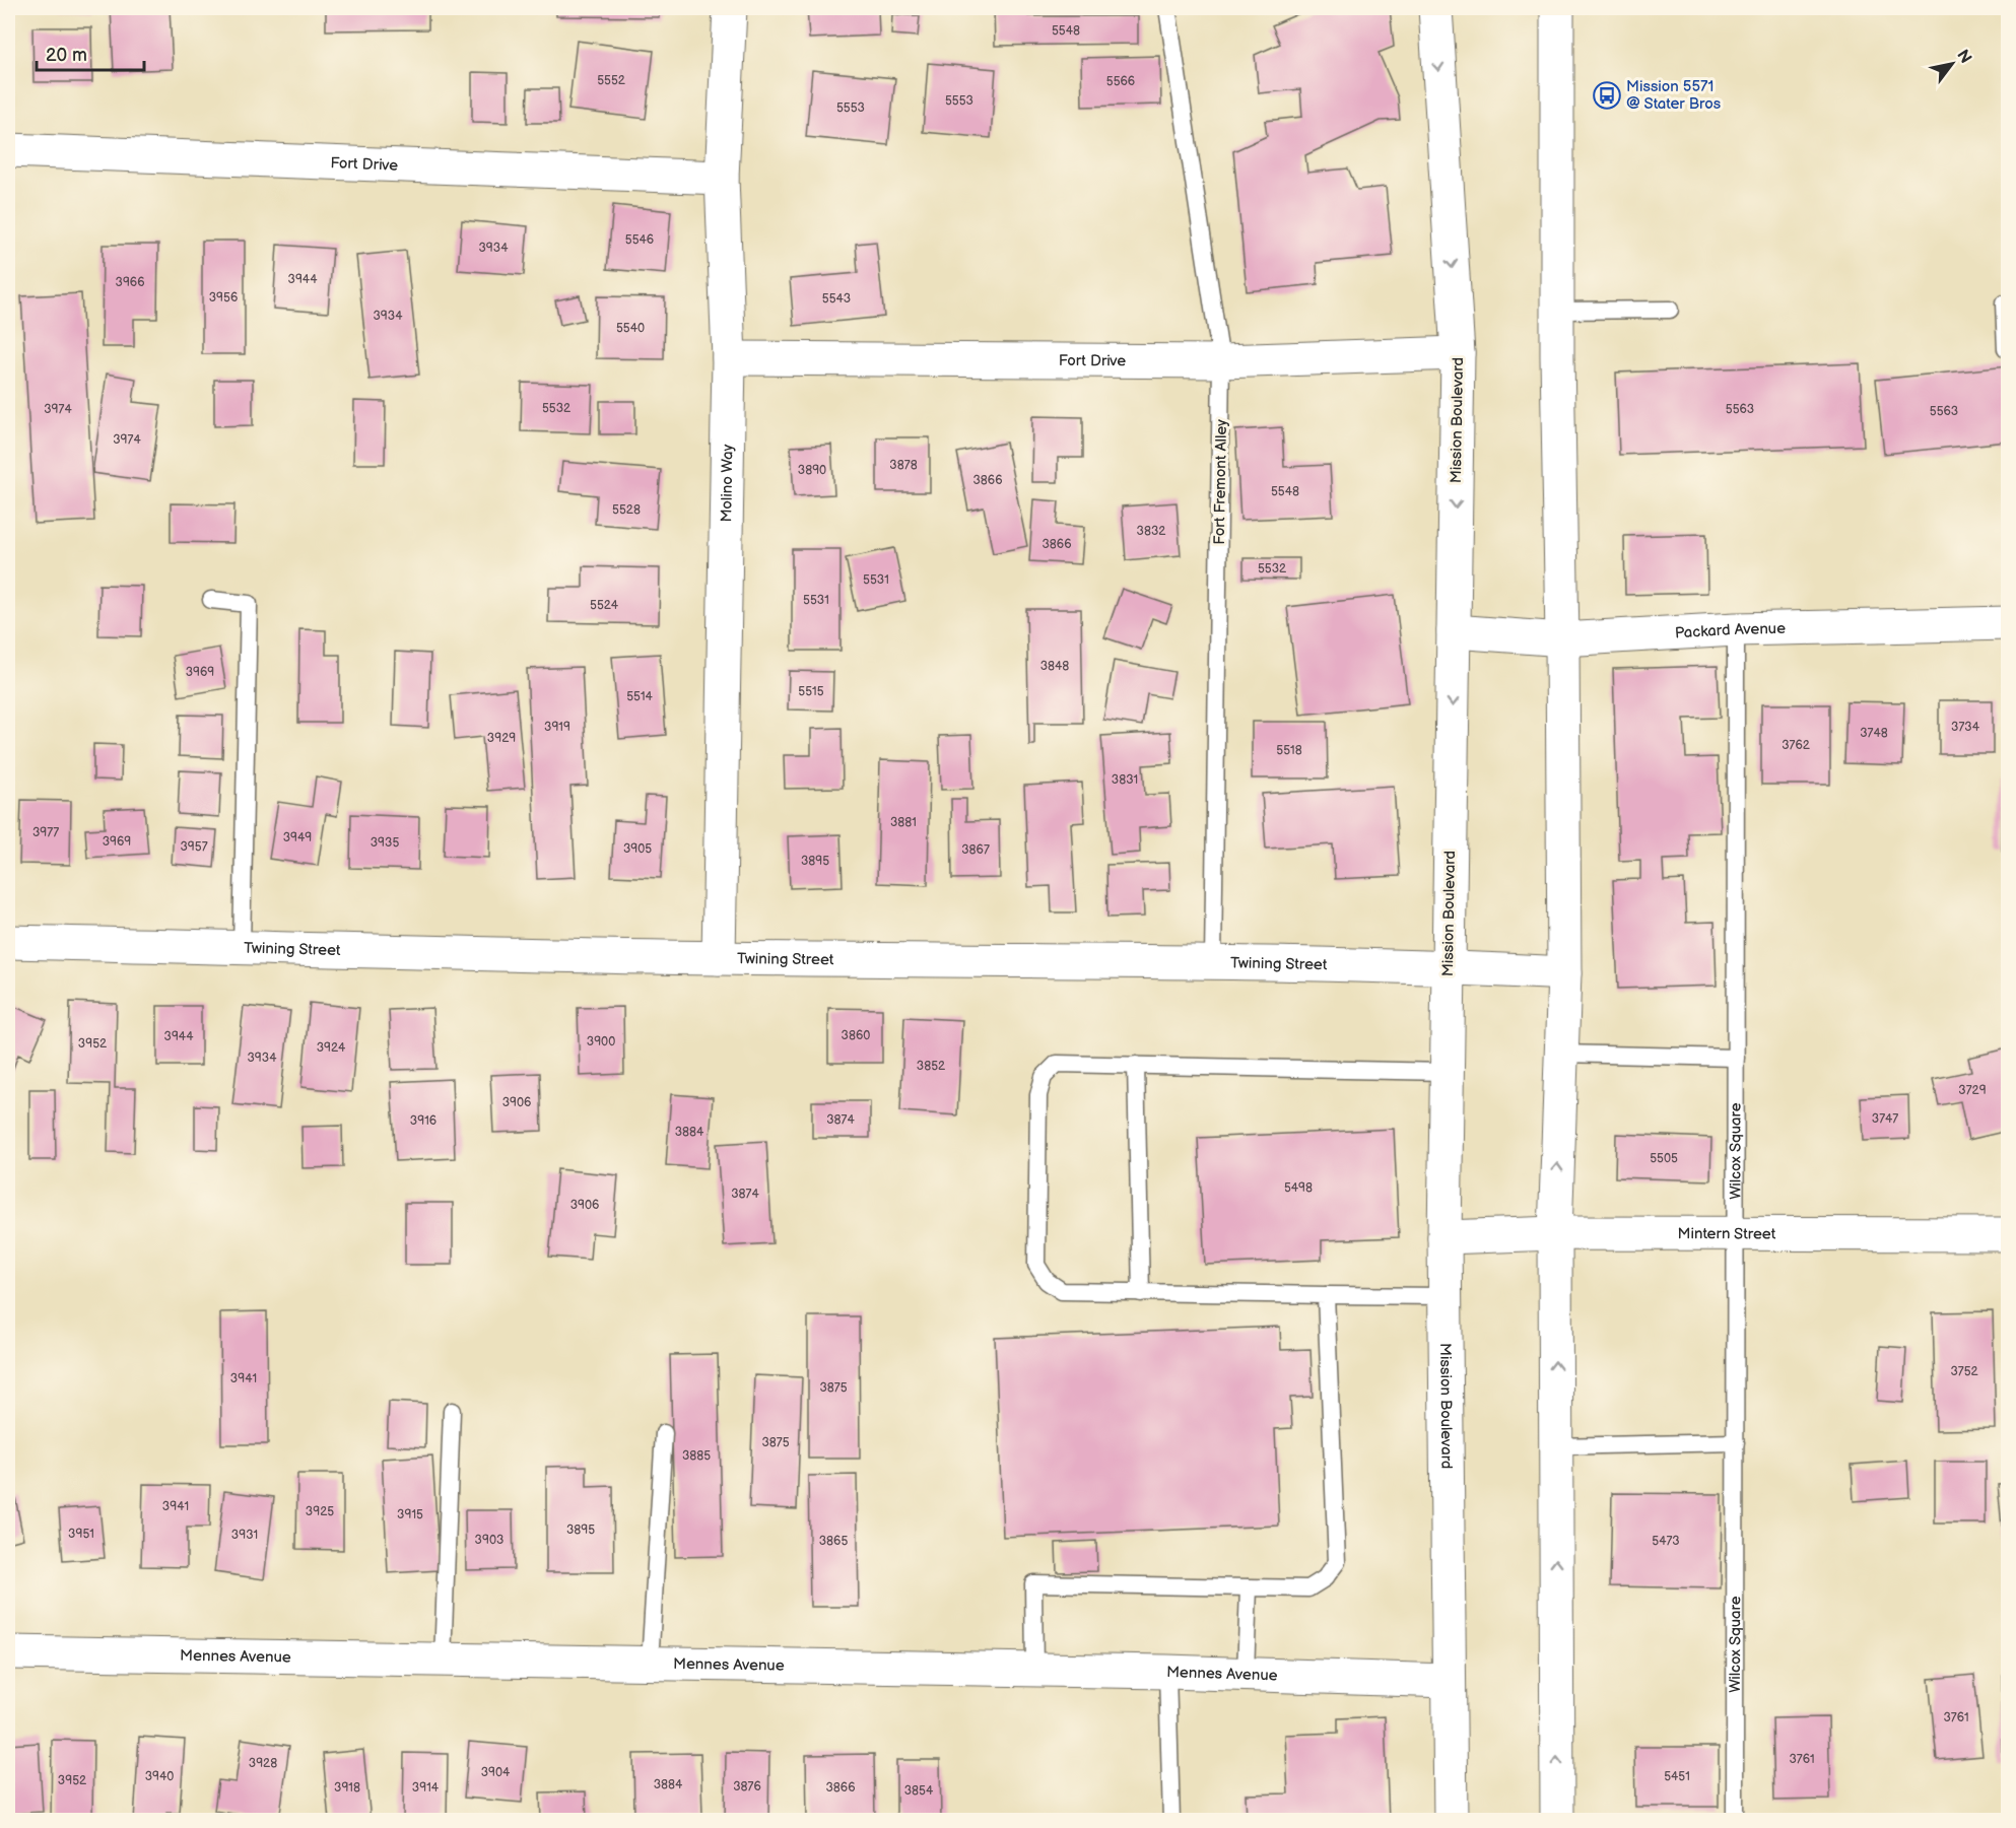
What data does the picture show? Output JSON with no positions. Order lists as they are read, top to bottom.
{
  "streets": {
    "street": [
      "Fort Drive",
      "Mission Boulevard",
      "Molino Way",
      "Packard Avenue",
      "Twining Street",
      "Mintern Street",
      "Mennes Avenue"
    ],
    "lane": ["Fort Fremont Alley", "Wilcox Square"]
  },
  "crossings": [
    ["Fort Drive", "Mission Boulevard"],
    ["Fort Drive", "Fort Fremont Alley"],
    ["Fort Drive", "Molino Way"],
    ["Mission Boulevard", "Packard Avenue"],
    ["Mission Boulevard", "Twining Street"],
    ["Mission Boulevard", "Mintern Street"],
    ["Mission Boulevard", "Mennes Avenue"],
    ["Fort Fremont Alley", "Twining Street"],
    ["Molino Way", "Twining Street"],
    ["Packard Avenue", "Wilcox Square"],
    ["Wilcox Square", "Mintern Street"]
  ],
  "places": {
    "bus stop": ["Mission 5571 @ Stater Bros"]
  },
  "house_numbers": [
    "5548",
    "5552",
    "5566",
    "5553",
    "5553",
    "5546",
    "3934",
    "3944",
    "3966",
    "3956",
    "5543",
    "3934",
    "5540",
    "5532",
    "3974",
    "5563",
    "5563",
    "3974",
    "3878",
    "3890",
    "3866",
    "5548",
    "5528",
    "3832",
    "3866",
    "5532",
    "5531",
    "5531",
    "5524",
    "3848",
    "3969",
    "5515",
    "5514",
    "3919",
    "3734",
    "3748",
    "3929",
    "3762",
    "5518",
    "3831",
    "3881",
    "3977",
    "3949",
    "3969",
    "3935",
    "3957",
    "3905",
    "3867",
    "3895",
    "3860",
    "3944",
    "3900",
    "3952",
    "3924",
    "3934",
    "3852",
    "3729",
    "3906",
    "3747",
    "3874",
    "3916",
    "3884",
    "5505",
    "5498",
    "3874",
    "3906",
    "3752",
    "3941",
    "3875",
    "3875",
    "3885",
    "3941",
    "3925",
    "3915",
    "3895",
    "3951",
    "3931",
    "3903",
    "3865",
    "5473",
    "3761",
    "3761",
    "3928",
    "3904",
    "3940",
    "5451",
    "3952",
    "3884",
    "3876",
    "3918",
    "3914",
    "3866",
    "3854"
  ],
  "scale_bar": "20 m",
  "north": "top right"
}
